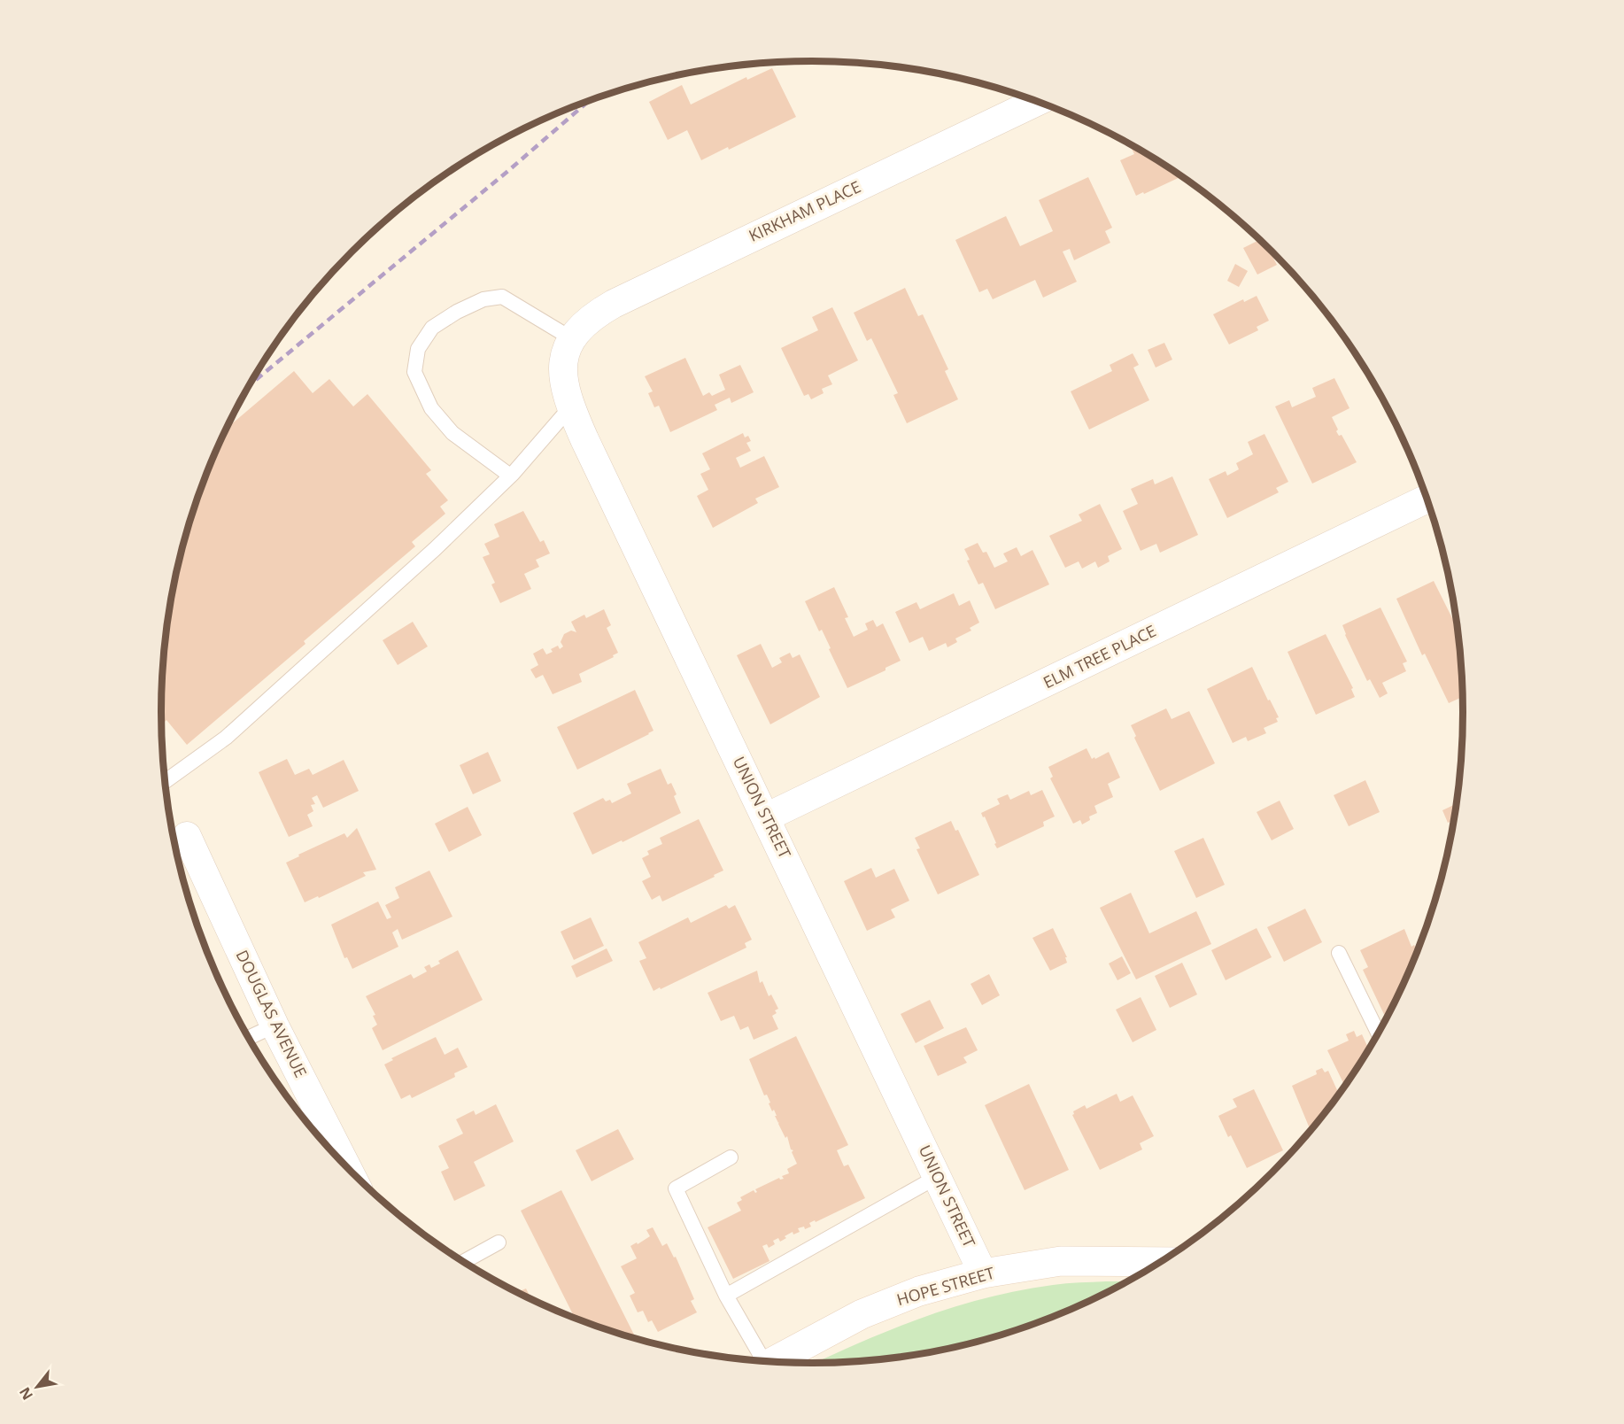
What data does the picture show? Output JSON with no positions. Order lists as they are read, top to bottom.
{
  "streets": {
    "main road": ["HOPE STREET"],
    "street": [
      "KIRKHAM PLACE",
      "ELM TREE PLACE",
      "UNION STREET",
      "DOUGLAS AVENUE"
    ]
  },
  "crossings": [
    ["KIRKHAM PLACE", "UNION STREET"],
    ["ELM TREE PLACE", "UNION STREET"],
    ["UNION STREET", "HOPE STREET"]
  ],
  "north": "bottom left"
}
